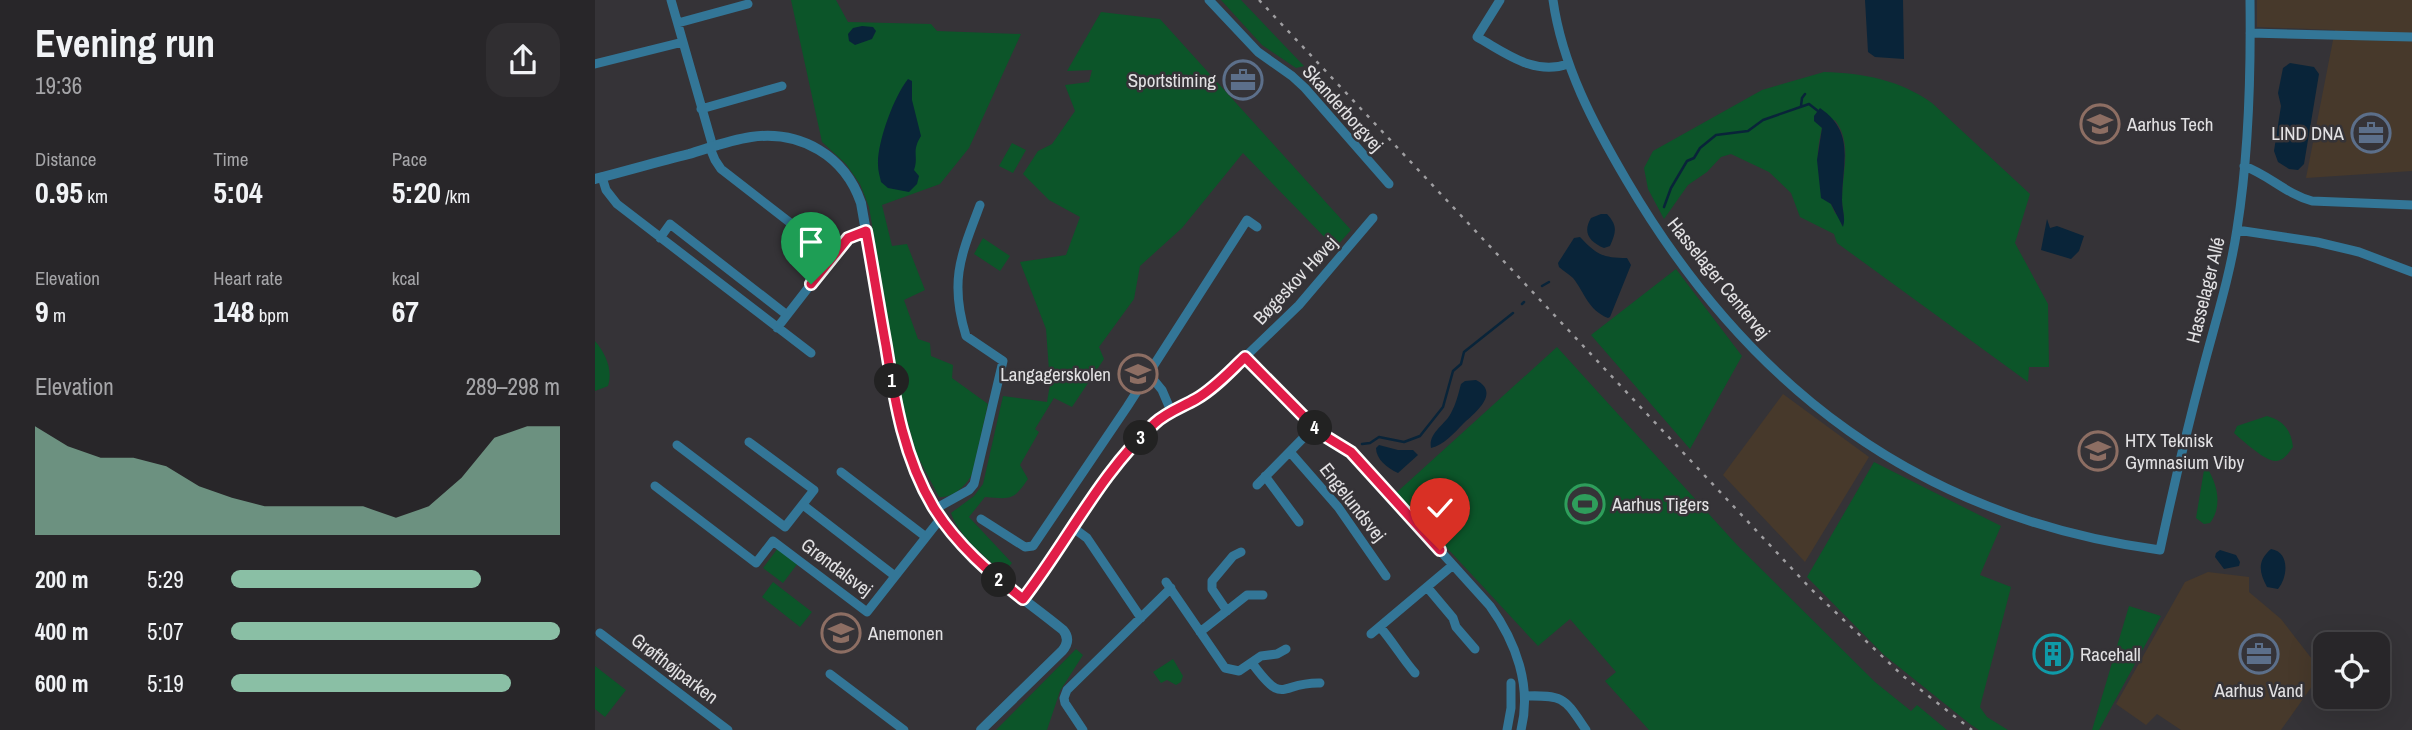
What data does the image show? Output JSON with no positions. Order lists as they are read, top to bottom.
{
  "streets": {
    "street": [
      "Skanderborgvej",
      "Hasselager Centervej",
      "Bøgeskov Høvej",
      "Hasselager Allé",
      "Engelundsvej",
      "Grøndalsvej",
      "Grøfthøjparken"
    ]
  },
  "crossings": [
    ["Hasselager Centervej", "Hasselager Allé"],
    ["Bøgeskov Høvej", "Engelundsvej"]
  ],
  "places": {
    "office": ["Sportstiming", "LIND DNA", "Aarhus Vand"],
    "school or university": [
      "Aarhus Tech",
      "Langagerskolen",
      "HTX Teknisk Gymnasium Viby",
      "Anemonen"
    ],
    "sports": ["Aarhus Tigers"],
    "building": ["Racehall"]
  },
  "page": {
    "heading": ["Evening run", "19:36"],
    "stats": [
      ["Distance", "0.95 km"],
      ["Time", "5:04"],
      ["Pace", "5:20 /km"],
      ["Elevation", "9 m"],
      ["Heart rate", "148 bpm"],
      ["kcal", "67"]
    ],
    "chart": ["Elevation", "289–298 m"],
    "pins": [
      "1",
      "4",
      "3",
      "2"
    ],
    "list": [
      {
        "name": "200 m",
        "note": "5:29"
      },
      {
        "name": "400 m",
        "note": "5:07"
      },
      {
        "name": "600 m",
        "note": "5:19"
      }
    ]
  }
}
